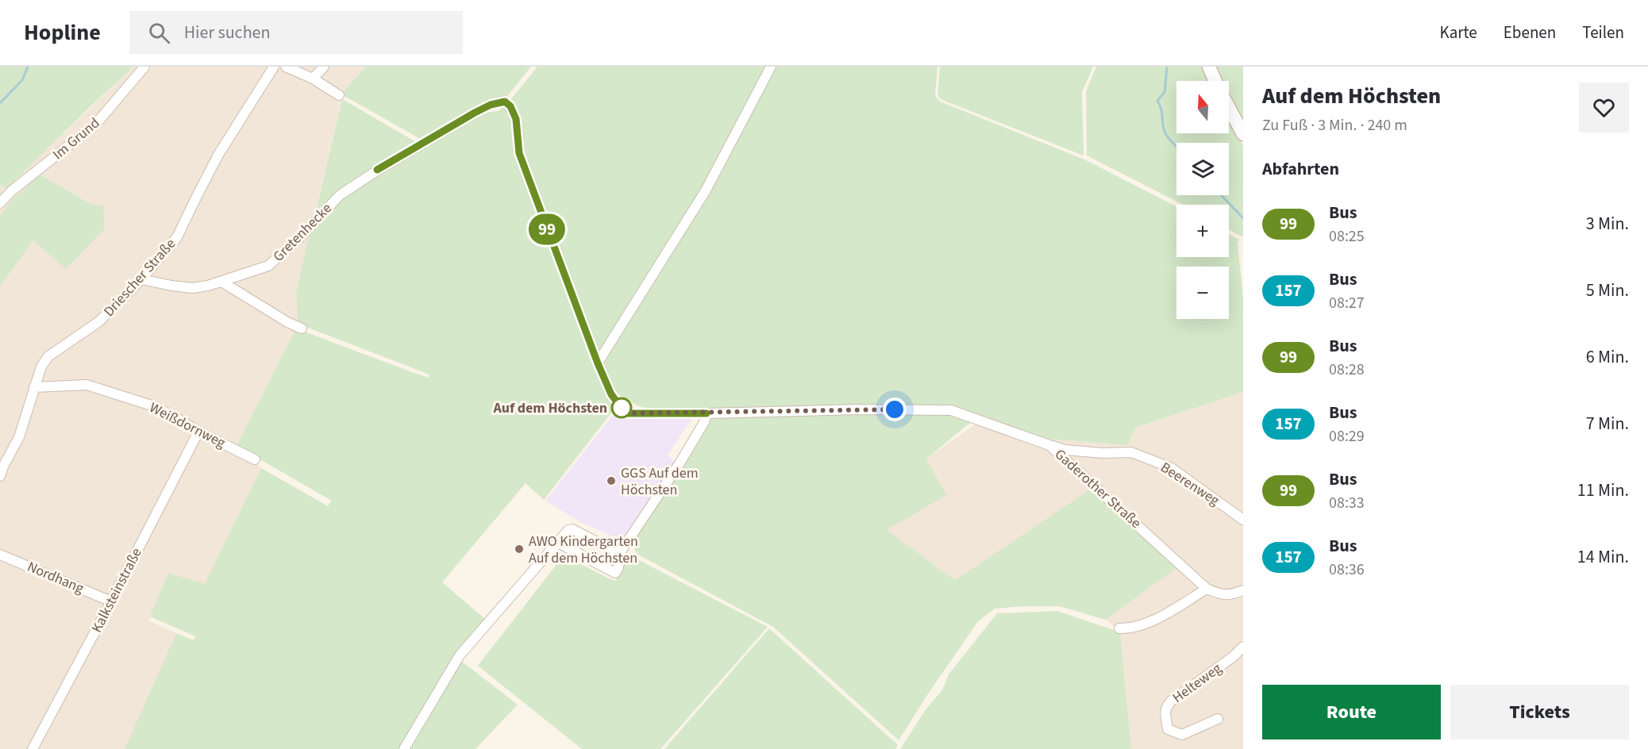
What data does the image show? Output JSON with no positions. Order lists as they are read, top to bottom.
{
  "streets": {
    "street": [
      "Im Grund",
      "Gretenhecke",
      "Driescher Straße",
      "Weißdornweg",
      "Beerenweg",
      "Gaderother Straße",
      "Nordhang",
      "Kalksteinstraße",
      "Helteweg"
    ]
  },
  "crossings": [
    ["Gretenhecke", "Driescher Straße"],
    ["Gretenhecke", "Gaderother Straße"],
    ["Driescher Straße", "Weißdornweg"],
    ["Weißdornweg", "Kalksteinstraße"],
    ["Beerenweg", "Gaderother Straße"],
    ["Nordhang", "Kalksteinstraße"]
  ],
  "places": ["Auf dem Höchsten", "GGS Auf dem Höchsten", "AWO Kindergarten Auf dem Höchsten"],
  "lines": ["bus line 99"],
  "north": "top",
  "page": {
    "header": "Hopline",
    "search": "Hier suchen",
    "nav": ["Karte", "Ebenen", "Teilen"],
    "on_map": "99",
    "heading": [
      ["Auf dem Höchsten", "Zu Fuß · 3 Min. · 240 m"],
      "Abfahrten"
    ],
    "map_buttons": ["+", "−"],
    "list": [
      {
        "mark": "99",
        "name": "Bus",
        "note": "08:25",
        "value": "3 Min."
      },
      {
        "mark": "157",
        "name": "Bus",
        "note": "08:27",
        "value": "5 Min."
      },
      {
        "mark": "99",
        "name": "Bus",
        "note": "08:28",
        "value": "6 Min."
      },
      {
        "mark": "157",
        "name": "Bus",
        "note": "08:29",
        "value": "7 Min."
      },
      {
        "mark": "99",
        "name": "Bus",
        "note": "08:33",
        "value": "11 Min."
      },
      {
        "mark": "157",
        "name": "Bus",
        "note": "08:36",
        "value": "14 Min."
      }
    ],
    "buttons": ["Route", "Tickets"]
  }
}
